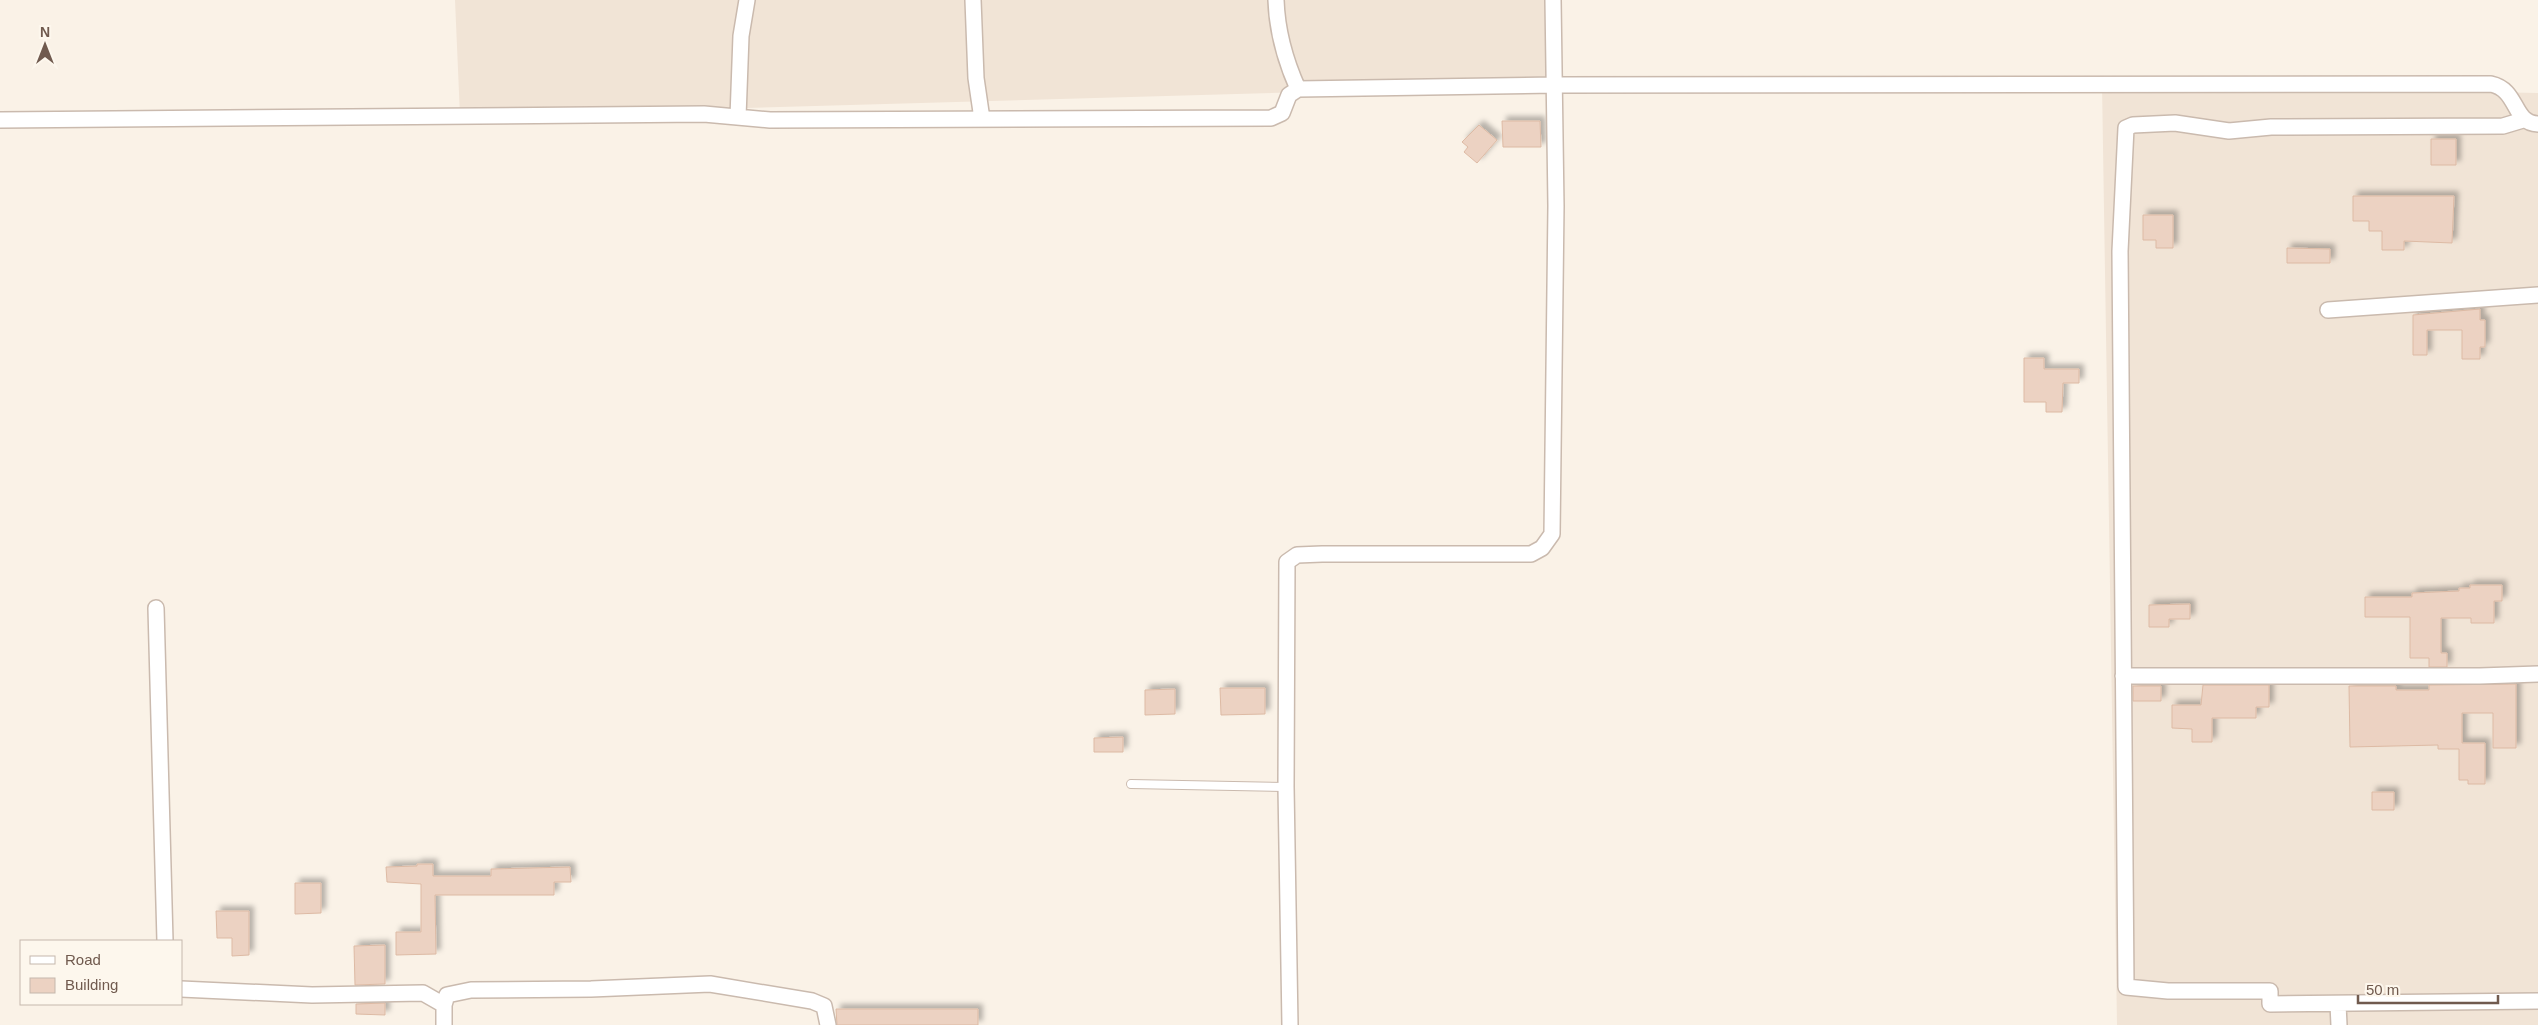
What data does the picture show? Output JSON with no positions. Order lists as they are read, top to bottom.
{
  "legend": ["Road", "Building"],
  "scale_bar": "50 m",
  "north": "top"
}
